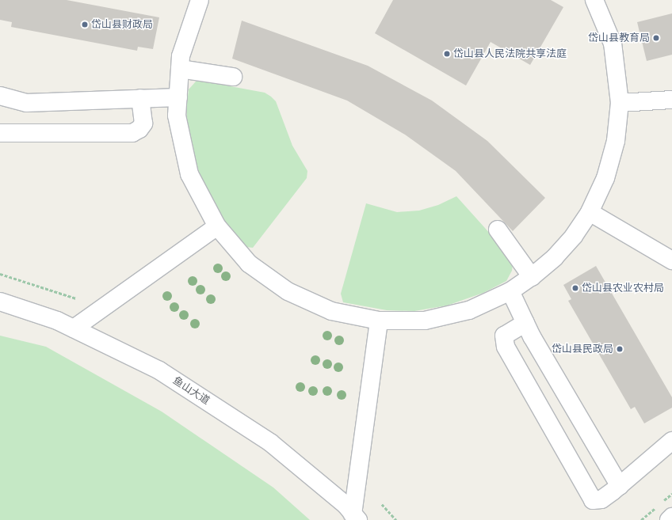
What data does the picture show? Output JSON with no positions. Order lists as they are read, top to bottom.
{
  "streets": {
    "street": ["鱼山大道"]
  },
  "places": [
    "岱山县财政局",
    "岱山县教育局",
    "岱山县人民法院共享法庭",
    "岱山县农业农村局",
    "岱山县民政局"
  ]
}
